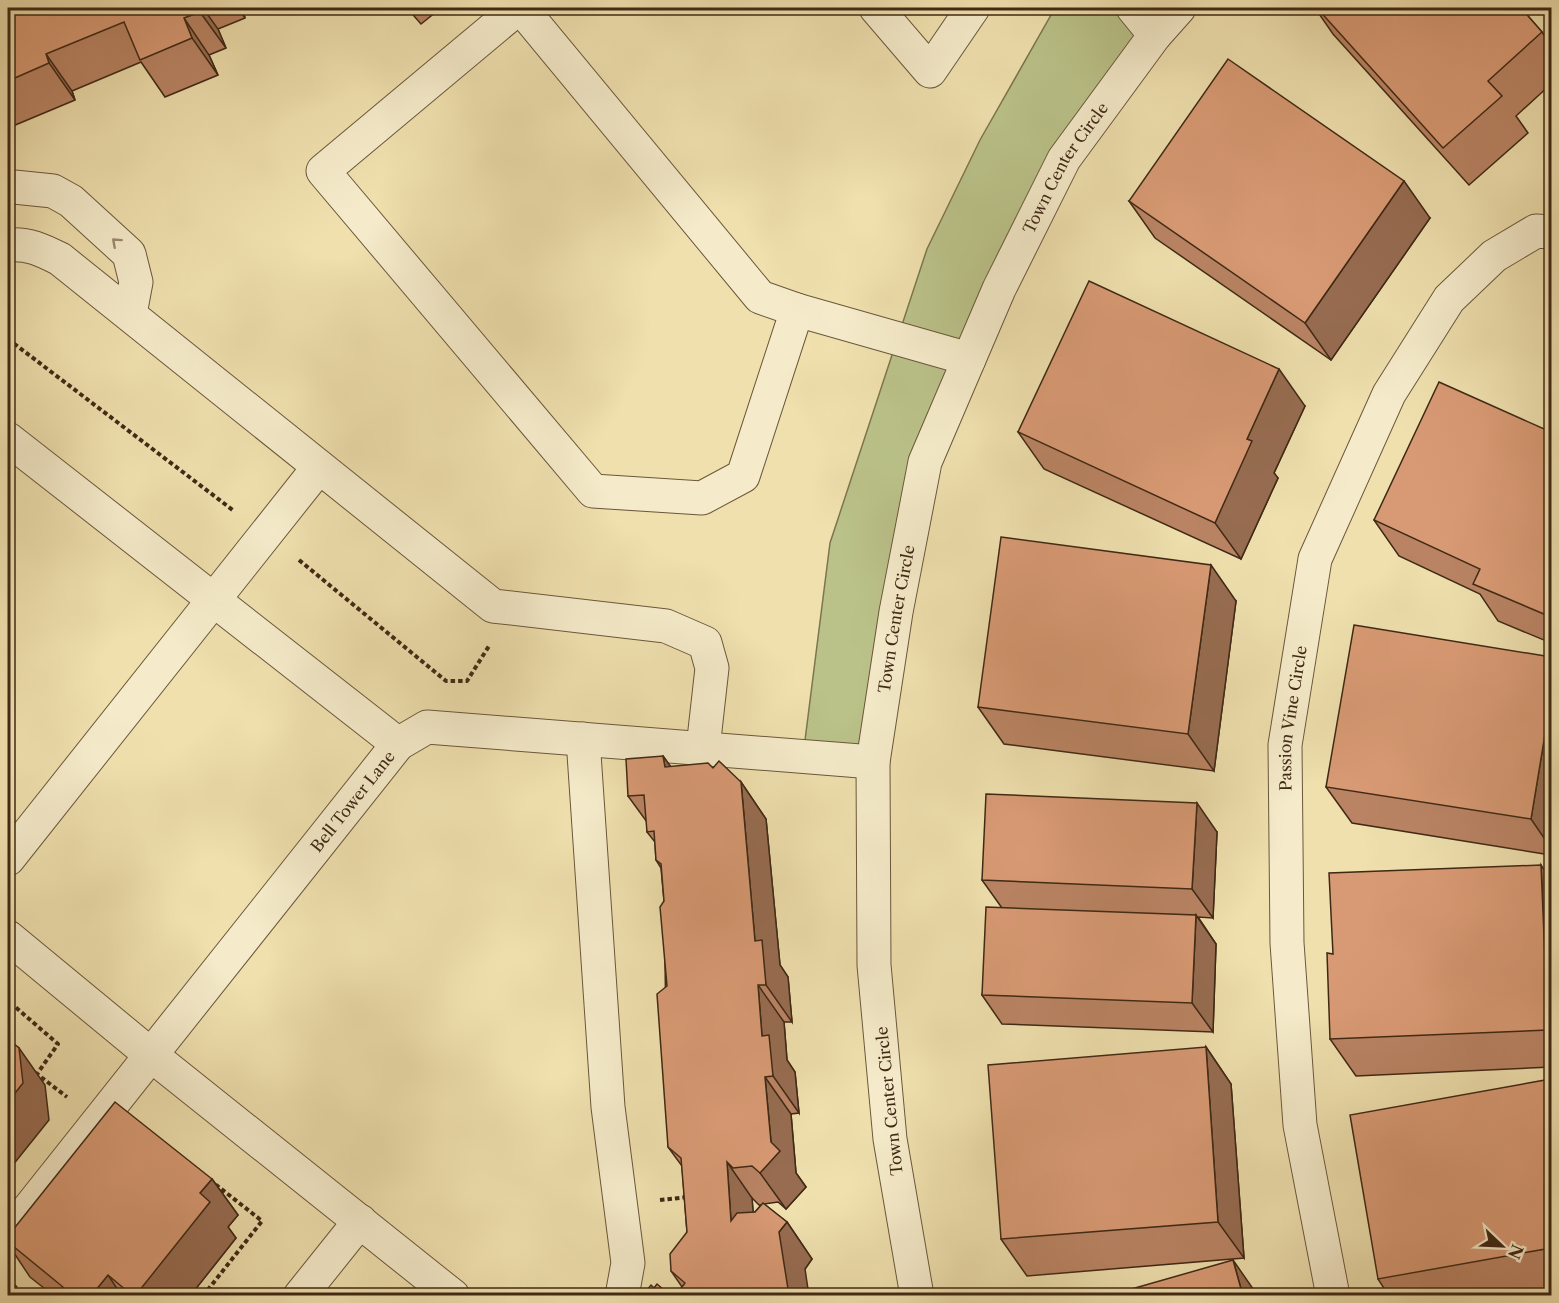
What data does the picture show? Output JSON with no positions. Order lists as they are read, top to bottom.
{
  "streets": {
    "street": ["Town Center Circle", "Passion Vine Circle", "Bell Tower Lane"]
  },
  "crossings": [
    ["Town Center Circle", "Bell Tower Lane"]
  ],
  "north": "bottom right"
}
